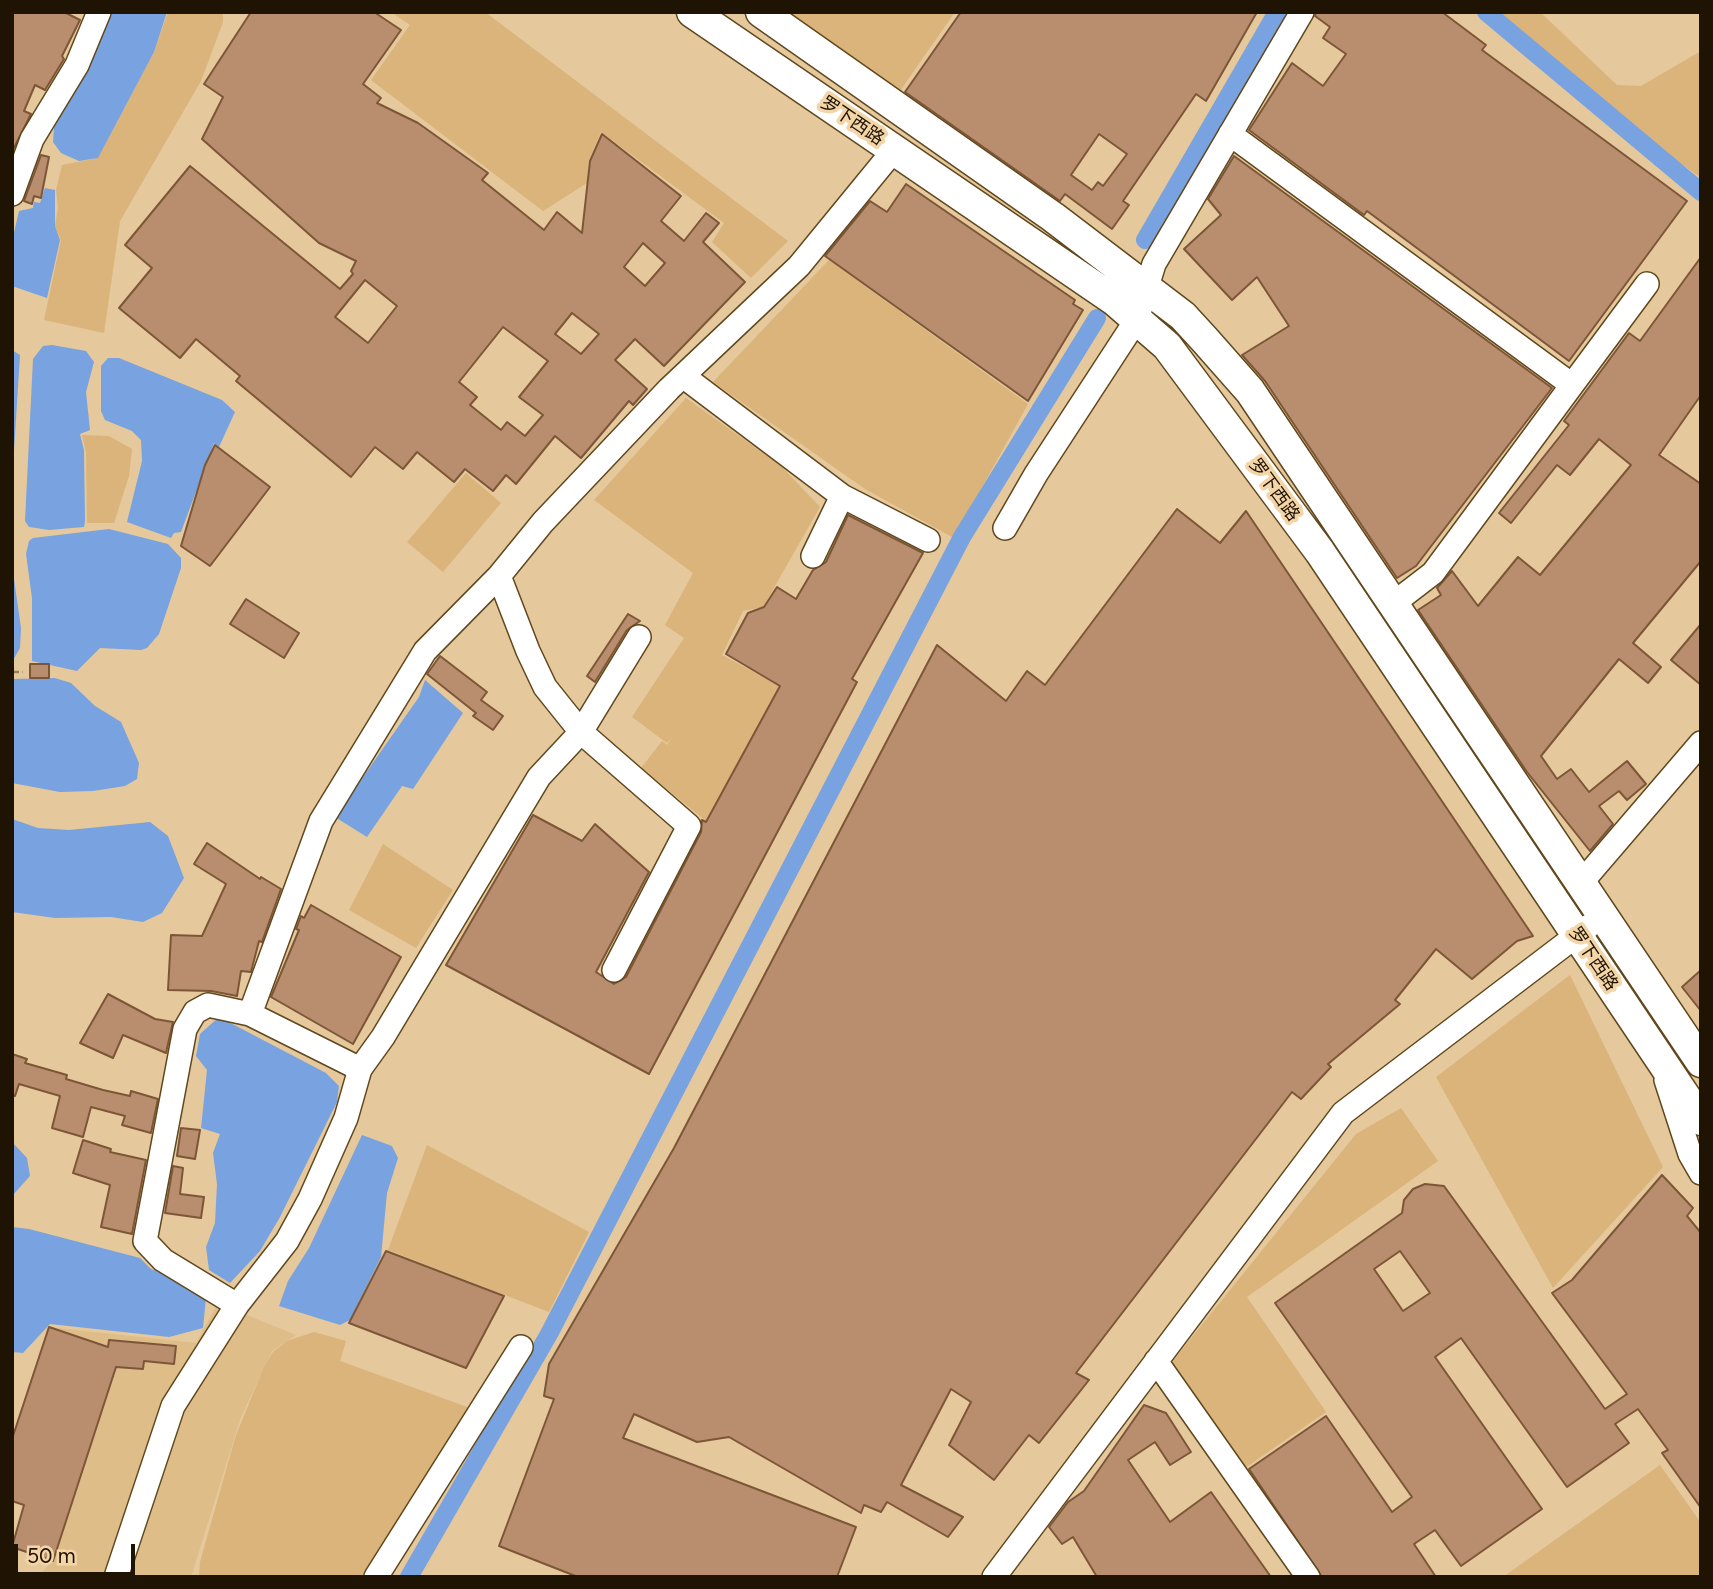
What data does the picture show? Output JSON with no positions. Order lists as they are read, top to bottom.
{
  "streets": {
    "main road": ["罗下西路"]
  },
  "scale_bar": "50 m"
}
